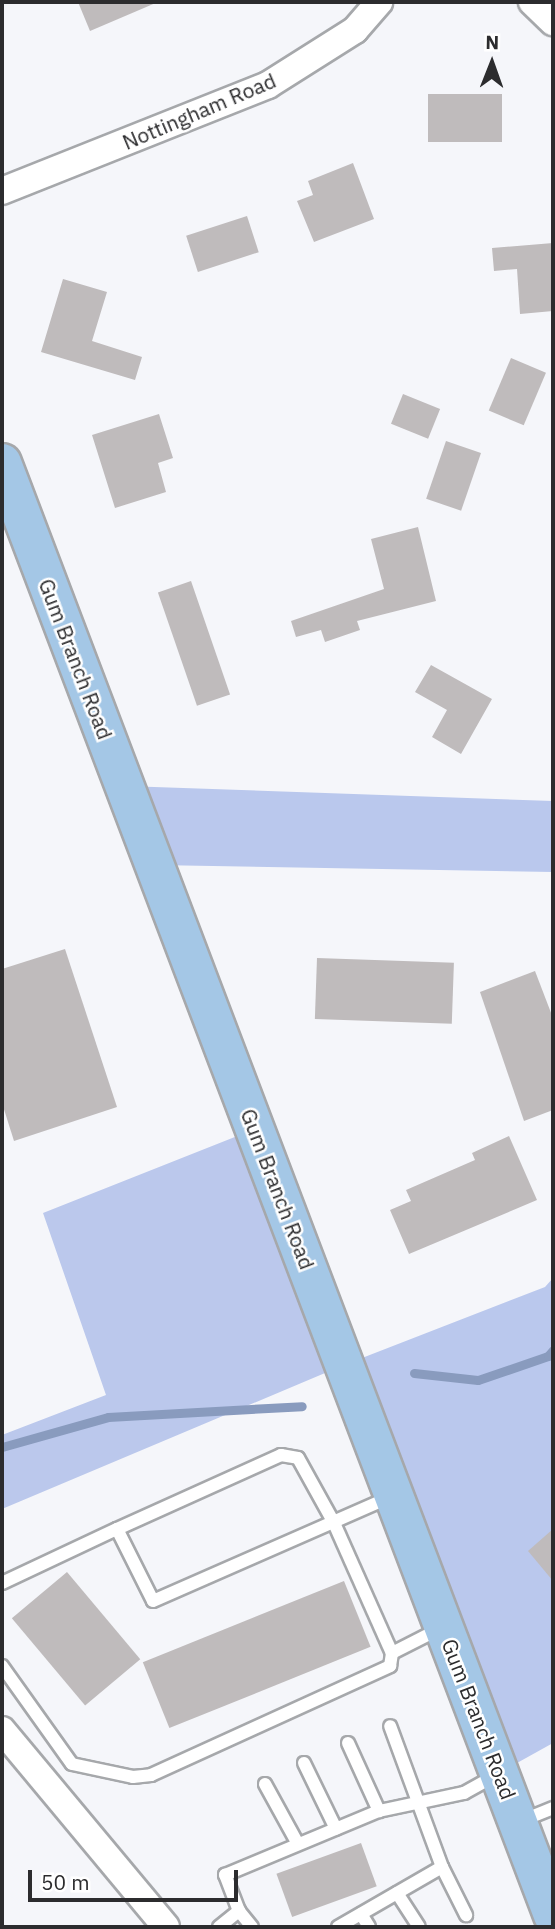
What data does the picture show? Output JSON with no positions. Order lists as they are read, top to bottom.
{
  "streets": {
    "main road": ["Gum Branch Road"],
    "street": ["Nottingham Road"]
  },
  "scale_bar": "50 m",
  "north": "top"
}
